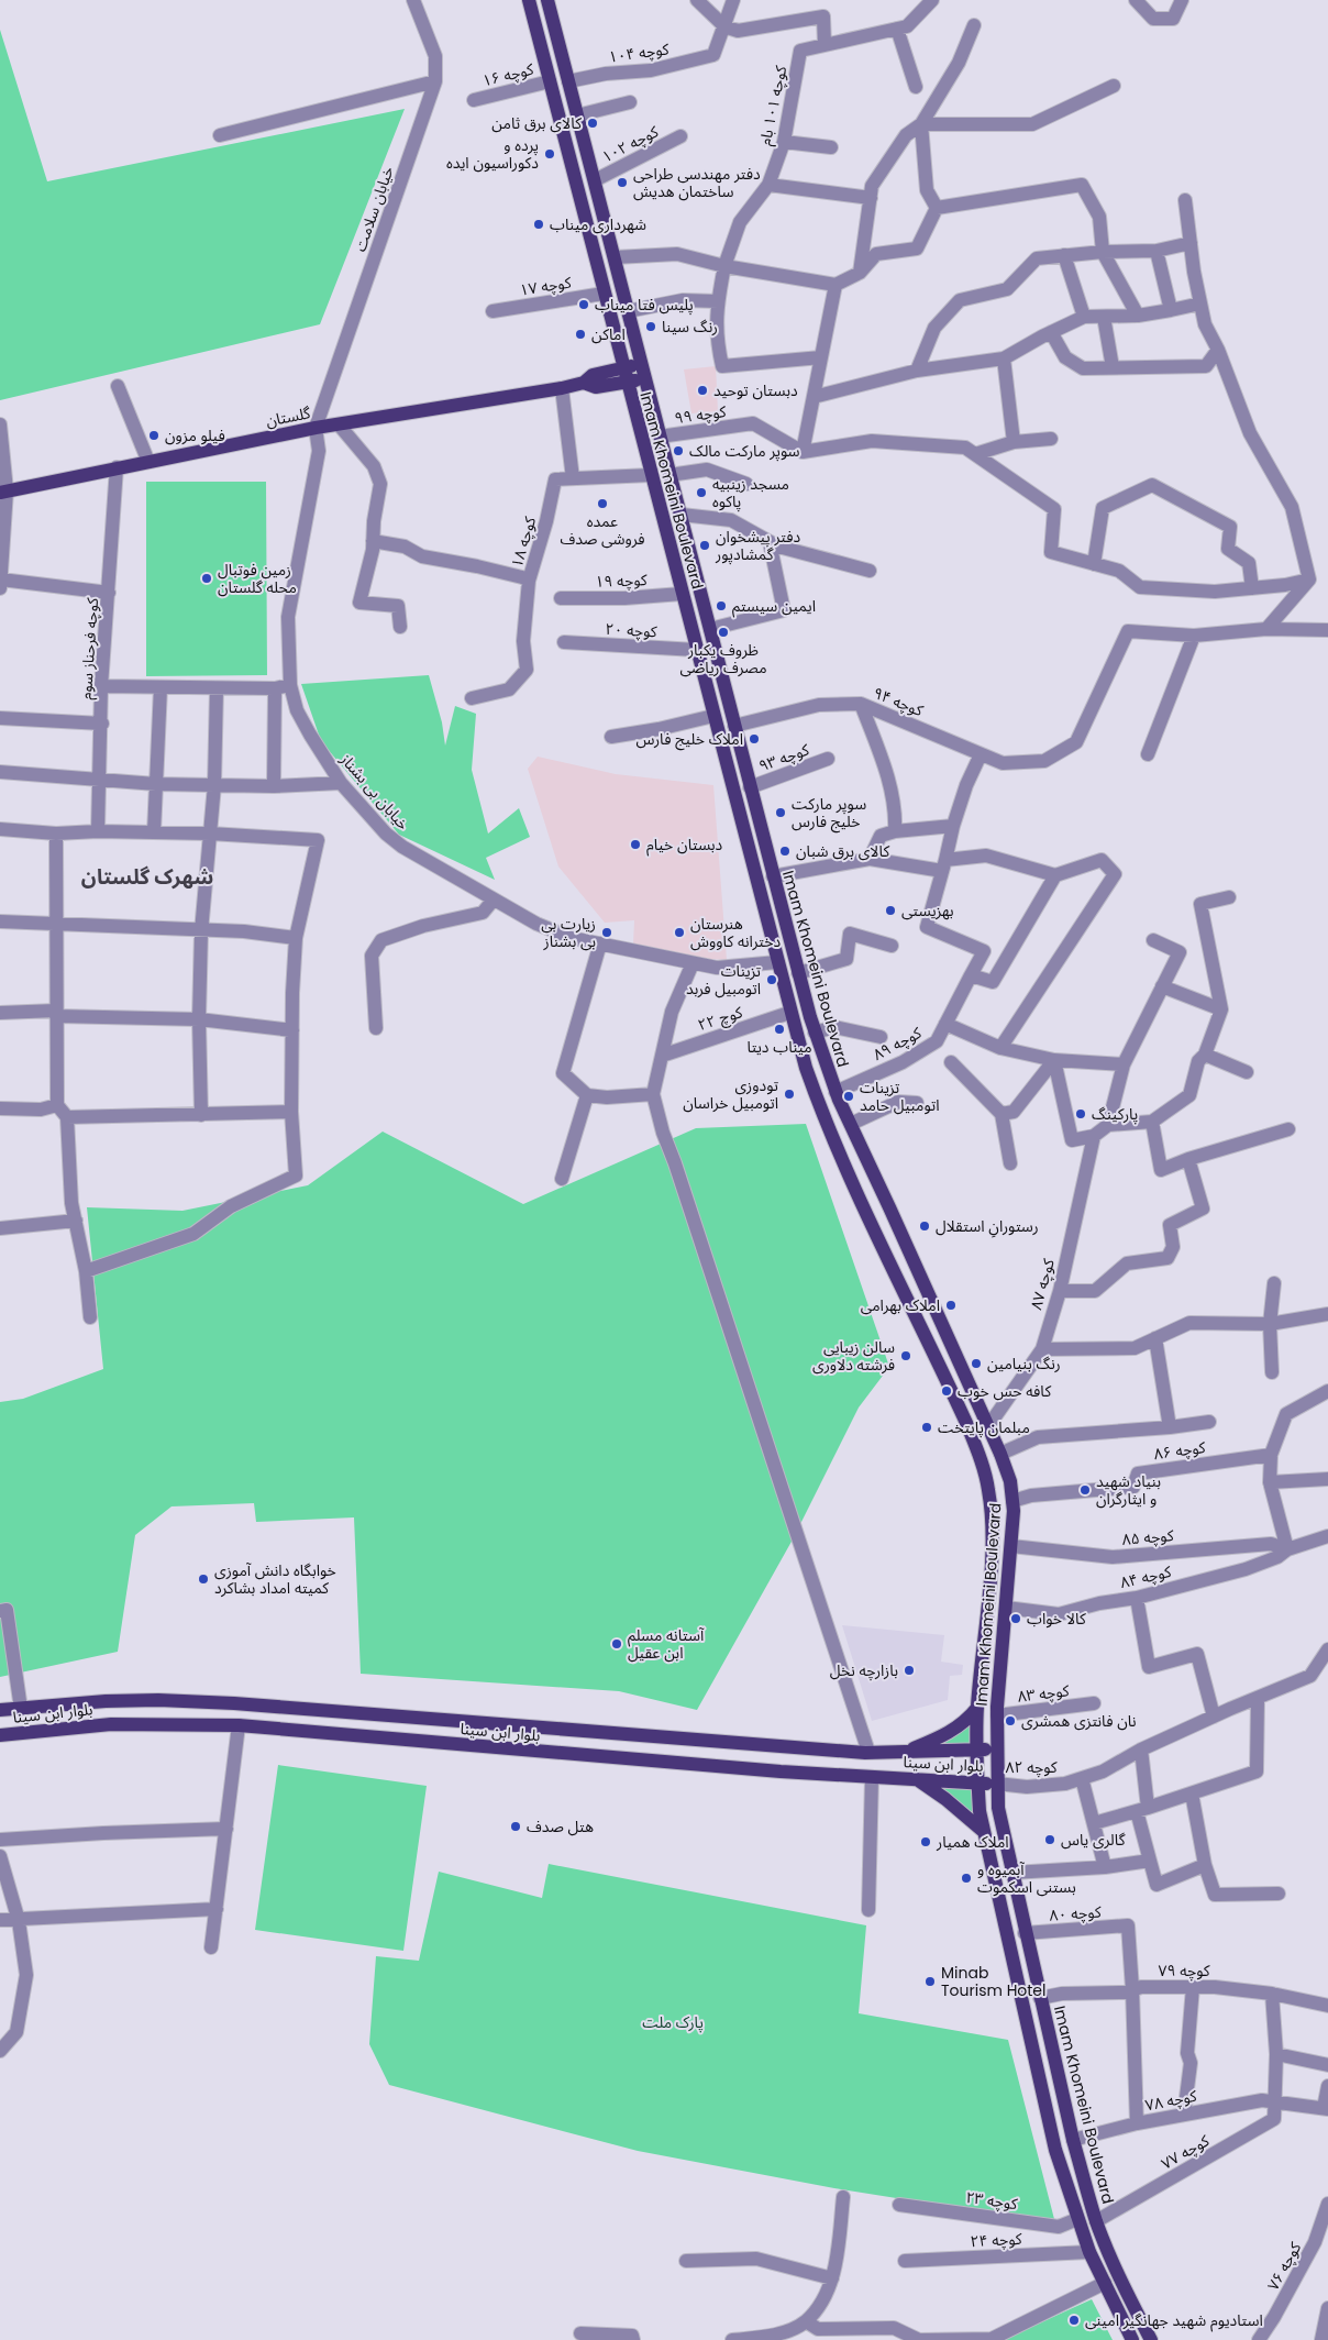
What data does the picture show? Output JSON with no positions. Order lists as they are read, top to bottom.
{
  "streets": {
    "main road": ["گلستان", "Imam Khomeini Boulevard", "بلوار ابن سینا"],
    "street": [
      "کوچه ۱۰۴",
      "کوچه ۱۶",
      "کوچه ۱۰۱ بام",
      "کوچه ۱۰۲",
      "خیابان سلامت",
      "کوچه ۱۷",
      "کوچه ۹۹",
      "کوچه ۱۸",
      "کوچه ۱۹",
      "کوچه ۲۰",
      "کوچه فرحناز سوم",
      "کوچه ۹۴",
      "کوچه ۹۳",
      "خیابان بی بشناز",
      "کوچ ۲۲",
      "کوچه ۸۹",
      "کوچه ۸۷",
      "کوچه ۸۶",
      "کوچه ۸۵",
      "کوچه ۸۴",
      "کوچه ۸۳",
      "کوچه ۸۲",
      "کوچه ۸۰",
      "کوچه ۷۹",
      "کوچه ۷۸",
      "کوچه ۷۷",
      "کوچه ۲۳",
      "کوچه ۲۴",
      "کوچه ۷۶"
    ]
  },
  "crossings": [
    ["کوچه ۱۰۴", "Imam Khomeini Boulevard"],
    ["کوچه ۱۶", "Imam Khomeini Boulevard"],
    ["کوچه ۱۰۲", "Imam Khomeini Boulevard"],
    ["خیابان سلامت", "گلستان"],
    ["خیابان سلامت", "خیابان بی بشناز"],
    ["کوچه ۱۷", "Imam Khomeini Boulevard"],
    ["کوچه ۹۹", "Imam Khomeini Boulevard"],
    ["گلستان", "Imam Khomeini Boulevard"],
    ["گلستان", "کوچه فرحناز سوم"],
    ["گلستان", "خیابان بی بشناز"],
    ["Imam Khomeini Boulevard", "کوچه ۱۸"],
    ["Imam Khomeini Boulevard", "کوچه ۱۹"],
    ["Imam Khomeini Boulevard", "کوچه ۲۰"],
    ["Imam Khomeini Boulevard", "کوچه ۹۴"],
    ["Imam Khomeini Boulevard", "کوچه ۹۳"],
    ["Imam Khomeini Boulevard", "خیابان بی بشناز"],
    ["Imam Khomeini Boulevard", "کوچ ۲۲"],
    ["Imam Khomeini Boulevard", "کوچه ۸۹"],
    ["Imam Khomeini Boulevard", "کوچه ۸۷"],
    ["Imam Khomeini Boulevard", "کوچه ۸۶"],
    ["Imam Khomeini Boulevard", "کوچه ۸۵"],
    ["Imam Khomeini Boulevard", "کوچه ۸۴"],
    ["Imam Khomeini Boulevard", "کوچه ۸۳"],
    ["Imam Khomeini Boulevard", "بلوار ابن سینا"],
    ["Imam Khomeini Boulevard", "کوچه ۸۲"],
    ["Imam Khomeini Boulevard", "کوچه ۸۰"],
    ["Imam Khomeini Boulevard", "کوچه ۷۹"],
    ["Imam Khomeini Boulevard", "کوچه ۷۸"],
    ["Imam Khomeini Boulevard", "کوچه ۷۷"],
    ["Imam Khomeini Boulevard", "کوچه ۲۳"],
    ["Imam Khomeini Boulevard", "کوچه ۲۴"],
    ["کوچه ۸۵", "کوچه ۸۴"],
    ["بلوار ابن سینا", "کوچه ۸۲"],
    ["کوچه ۸۰", "کوچه ۷۹"],
    ["کوچه ۷۸", "کوچه ۷۷"]
  ],
  "districts": ["شهرک گلستان"],
  "parks": ["پارک ملت"],
  "places": [
    "کالای برق ثامن",
    "پرده و دکوراسیون ایده",
    "دفتر مهندسی طراحی ساختمان هدیش",
    "شهرداری میناب",
    "پلیس فتا میناب",
    "رنگ سینا",
    "اماکن",
    "دبستان توحید",
    "فیلو مزون",
    "سوپر مارکت مالک",
    "مسجد زینبیه پاکوه",
    "عمده فروشی صدف",
    "دفتر پیشخوان گمشادپور",
    "زمین فوتبال محله گلستان",
    "ایمین سیستم",
    "ظروف یکبار مصرف ریاضی",
    "املاک خلیج فارس",
    "سوپر مارکت خلیج فارس",
    "دبستان خیام",
    "کالای برق شبان",
    "بهزیستی",
    "زیارت بی بی بشناز",
    "هنرستان دخترانه کاووش",
    "تزینات اتومبیل فربد",
    "میناب دیتا",
    "تودوزی اتومبیل خراسان",
    "تزینات اتومبیل حامد",
    "پارکینگ",
    "رستورانِ استقلال",
    "املاک بهرامی",
    "سالن زیبایی فرشته دلاوری",
    "رنگ بنیامین",
    "کافه حس خوب",
    "مبلمان پایتخت",
    "بنیاد شهید و ایثارگران",
    "خوابگاه دانش آموزی کمیته امداد بشاکرد",
    "کالا خواب",
    "آستانه مسلم ابن عقیل",
    "بازارچه نخل",
    "نان فانتزی همشری",
    "هتل صدف",
    "گالری یاس",
    "املاک همیار",
    "آبمیوه و بستنی اسکموت",
    "Minab Tourism Hotel",
    "استادیوم شهید جهانگیر امینی"
  ]
}
